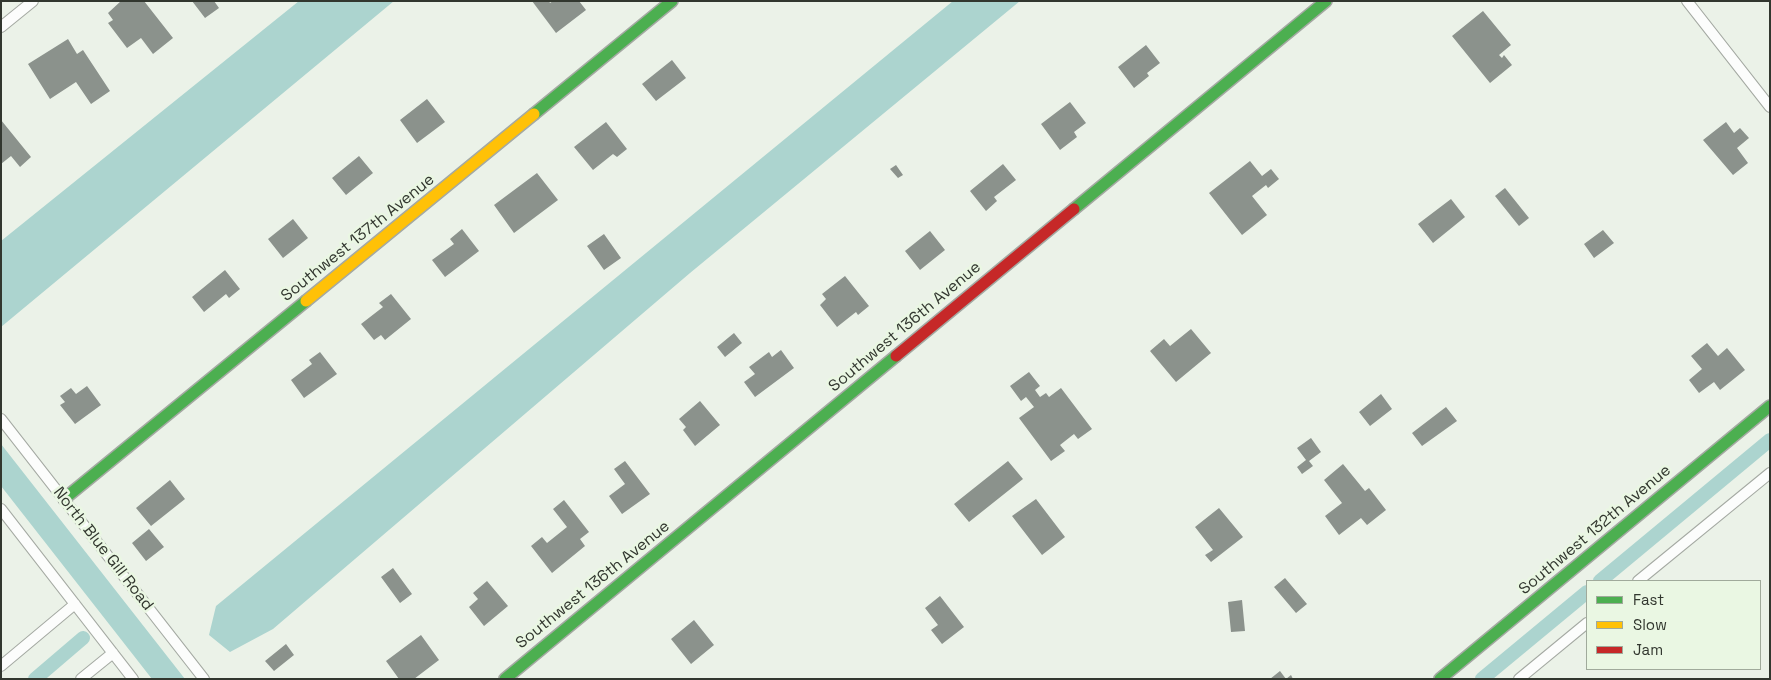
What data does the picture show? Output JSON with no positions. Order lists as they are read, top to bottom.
{
  "streets": {
    "street": [
      "Southwest 137th Avenue",
      "Southwest 136th Avenue",
      "Southwest 132th Avenue",
      "North Blue Gill Road"
    ]
  },
  "crossings": [
    ["Southwest 137th Avenue", "North Blue Gill Road"]
  ],
  "legend": ["Fast", "Slow", "Jam"]
}
